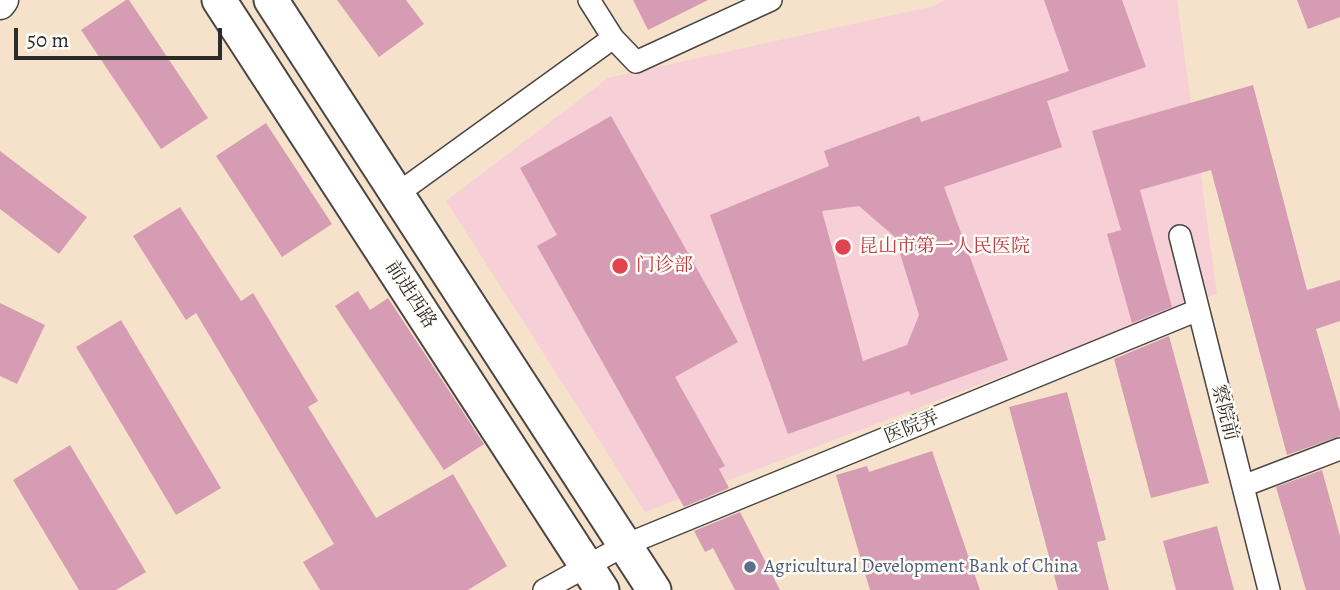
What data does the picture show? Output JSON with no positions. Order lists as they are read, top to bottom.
{
  "streets": {
    "main road": ["前进西路"],
    "street": ["察院前", "医院弄"]
  },
  "crossings": [
    ["前进西路", "医院弄"],
    ["察院前", "医院弄"]
  ],
  "places": ["昆山市第一人民医院", "门诊部", "Agricultural Development Bank of China"],
  "scale_bar": "50 m"
}
